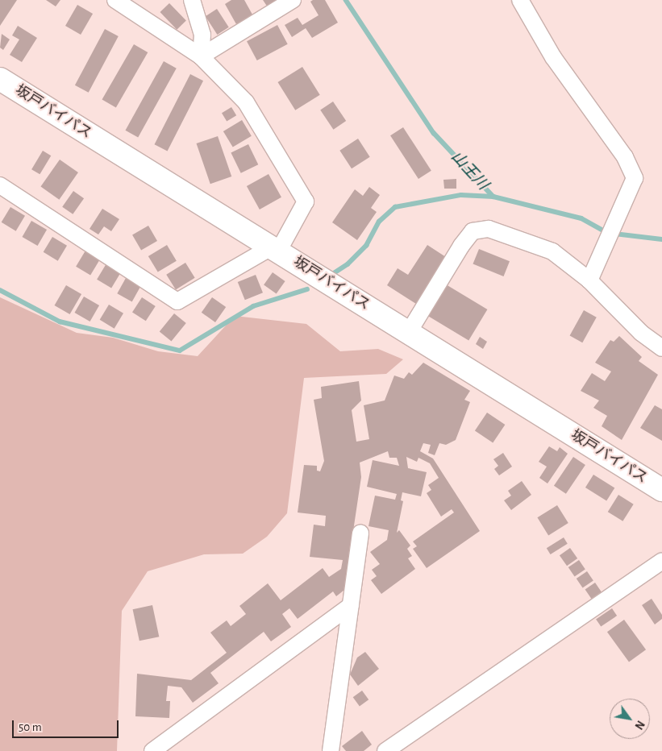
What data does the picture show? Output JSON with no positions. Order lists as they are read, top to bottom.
{
  "streets": {
    "highway": ["坂戸バイパス"]
  },
  "water": ["山王川"],
  "scale_bar": "50 m",
  "north": "bottom right"
}
